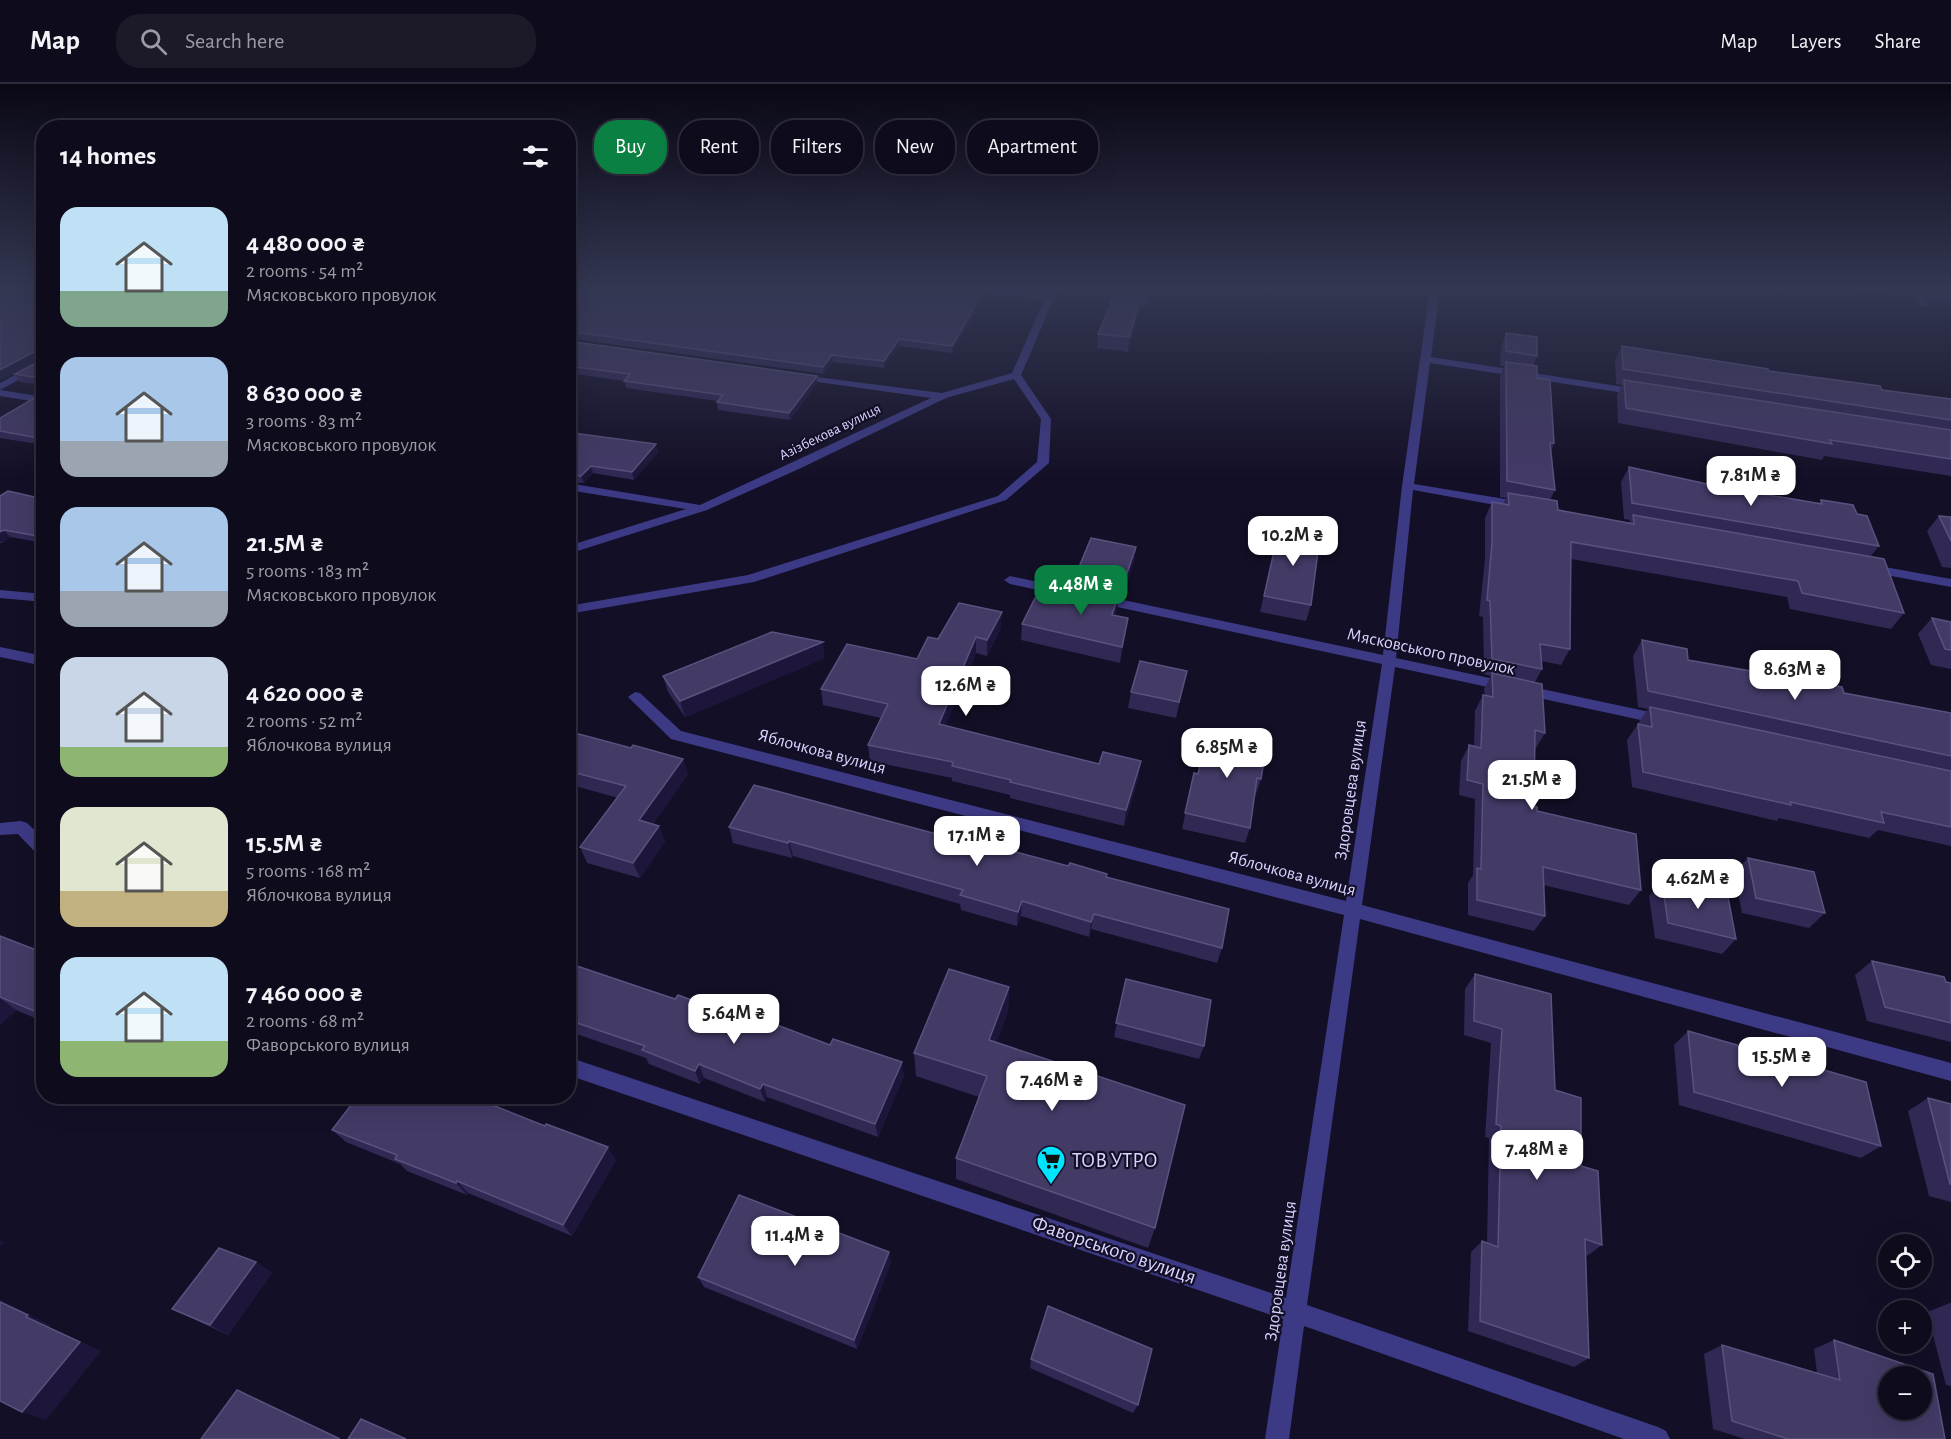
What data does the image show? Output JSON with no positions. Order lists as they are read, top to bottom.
{
  "streets": {
    "street": [
      "Азізбекова вулиця",
      "Мясковського провулок",
      "Яблочкова вулиця",
      "Здоровцева вулиця",
      "Фаворського вулиця"
    ]
  },
  "crossings": [
    ["Мясковського провулок", "Здоровцева вулиця"],
    ["Яблочкова вулиця", "Здоровцева вулиця"],
    ["Здоровцева вулиця", "Фаворського вулиця"]
  ],
  "places": {
    "supermarket": ["ТОВ УТРО"]
  },
  "page": {
    "header": "Map",
    "search": "Search here",
    "nav": ["Map", "Layers", "Share"],
    "chip": [
      "Buy",
      "Rent",
      "Filters",
      "New",
      "Apartment"
    ],
    "heading": "14 homes",
    "list": [
      {
        "name": "4 480 000 ₴",
        "note": "2 rooms · 54 m² · Мясковського провулок"
      },
      {
        "name": "8 630 000 ₴",
        "note": "3 rooms · 83 m² · Мясковського провулок"
      },
      {
        "name": "21.5M ₴",
        "note": "5 rooms · 183 m² · Мясковського провулок"
      },
      {
        "name": "4 620 000 ₴",
        "note": "2 rooms · 52 m² · Яблочкова вулиця"
      },
      {
        "name": "15.5M ₴",
        "note": "5 rooms · 168 m² · Яблочкова вулиця"
      },
      {
        "name": "7 460 000 ₴",
        "note": "2 rooms · 68 m² · Фаворського вулиця"
      }
    ],
    "price": [
      "7.81M ₴",
      "10.2M ₴",
      "4.48M ₴",
      "8.63M ₴",
      "12.6M ₴",
      "6.85M ₴",
      "21.5M ₴",
      "17.1M ₴",
      "4.62M ₴",
      "5.64M ₴",
      "15.5M ₴",
      "7.46M ₴",
      "7.48M ₴",
      "11.4M ₴"
    ],
    "map_buttons": ["+", "−"]
  }
}
